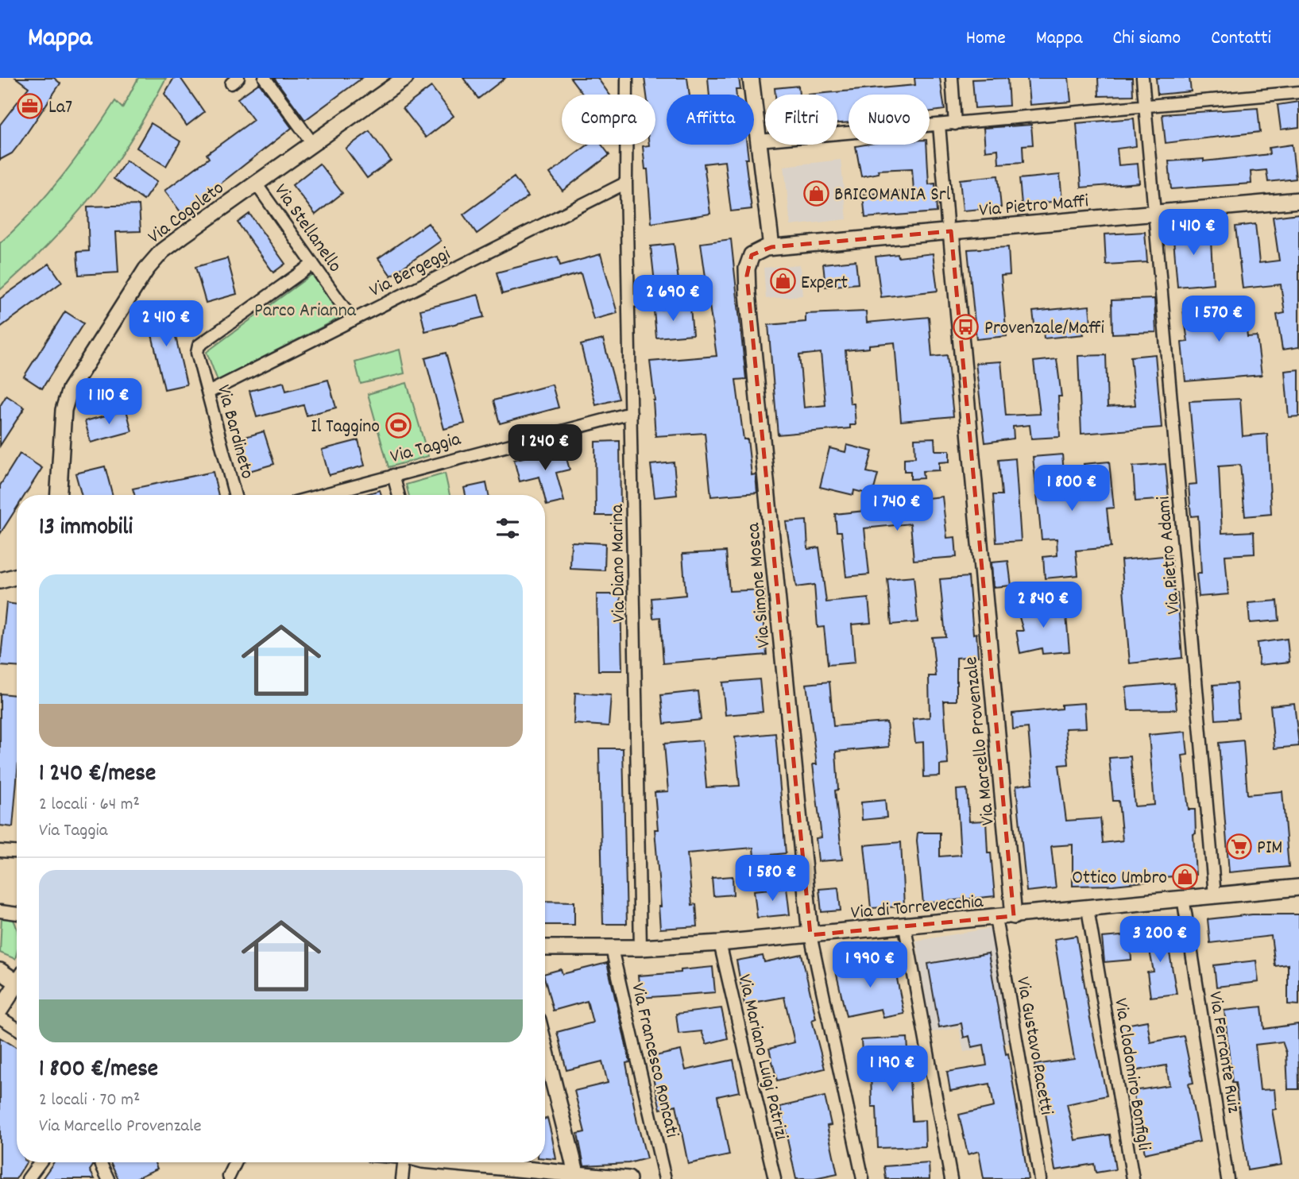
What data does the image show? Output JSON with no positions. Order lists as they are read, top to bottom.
{
  "streets": {
    "street": [
      "Via Pietro Maffi",
      "Via Cogoleto",
      "Via Stellanello",
      "Via Bergeggi",
      "Via Bardineto",
      "Via Taggia",
      "Via Pietro Adami",
      "Via Diano Marina",
      "Via Simone Mosca",
      "Via Marcello Provenzale",
      "Via di Torrevecchia",
      "Via Gustavo Pacetti",
      "Via Ferrante Ruiz",
      "Via Mariano Luigi Patrizi",
      "Via Francesco Roncati",
      "Via Clodomiro Bonfigli"
    ]
  },
  "crossings": [
    ["Via Pietro Maffi", "Via Pietro Adami"],
    ["Via Pietro Maffi", "Via Simone Mosca"],
    ["Via Pietro Maffi", "Via Marcello Provenzale"],
    ["Via Cogoleto", "Via Stellanello"],
    ["Via Stellanello", "Via Bergeggi"],
    ["Via Stellanello", "Via Bardineto"],
    ["Via Bergeggi", "Via Bardineto"],
    ["Via Bergeggi", "Via Diano Marina"],
    ["Via Taggia", "Via Diano Marina"],
    ["Via Pietro Adami", "Via di Torrevecchia"],
    ["Via Diano Marina", "Via di Torrevecchia"],
    ["Via Simone Mosca", "Via di Torrevecchia"],
    ["Via Marcello Provenzale", "Via di Torrevecchia"],
    ["Via di Torrevecchia", "Via Gustavo Pacetti"],
    ["Via di Torrevecchia", "Via Ferrante Ruiz"],
    ["Via di Torrevecchia", "Via Mariano Luigi Patrizi"],
    ["Via di Torrevecchia", "Via Francesco Roncati"],
    ["Via di Torrevecchia", "Via Clodomiro Bonfigli"]
  ],
  "parks": ["Parco Arianna"],
  "places": {
    "office": ["La7"],
    "shop": ["BRICOMANIA Srl", "Expert", "Ottico Umbro"],
    "bus stop": ["Provenzale/Maffi"],
    "sports": ["Il Taggino"],
    "supermarket": ["PIM"]
  },
  "page": {
    "header": "Mappa",
    "nav": [
      "Home",
      "Mappa",
      "Chi siamo",
      "Contatti"
    ],
    "chip": [
      "Compra",
      "Affitta",
      "Filtri",
      "Nuovo"
    ],
    "price": [
      "1 410 €",
      "2 690 €",
      "1 570 €",
      "2 410 €",
      "1 110 €",
      "1 240 €",
      "1 800 €",
      "1 740 €",
      "2 840 €",
      "1 580 €",
      "3 200 €",
      "1 990 €",
      "1 190 €"
    ],
    "heading": "13 immobili",
    "list": [
      {
        "name": "1 240 €/mese",
        "note": "2 locali · 64 m² · Via Taggia"
      },
      {
        "name": "1 800 €/mese",
        "note": "2 locali · 70 m² · Via Marcello Provenzale"
      }
    ]
  }
}
